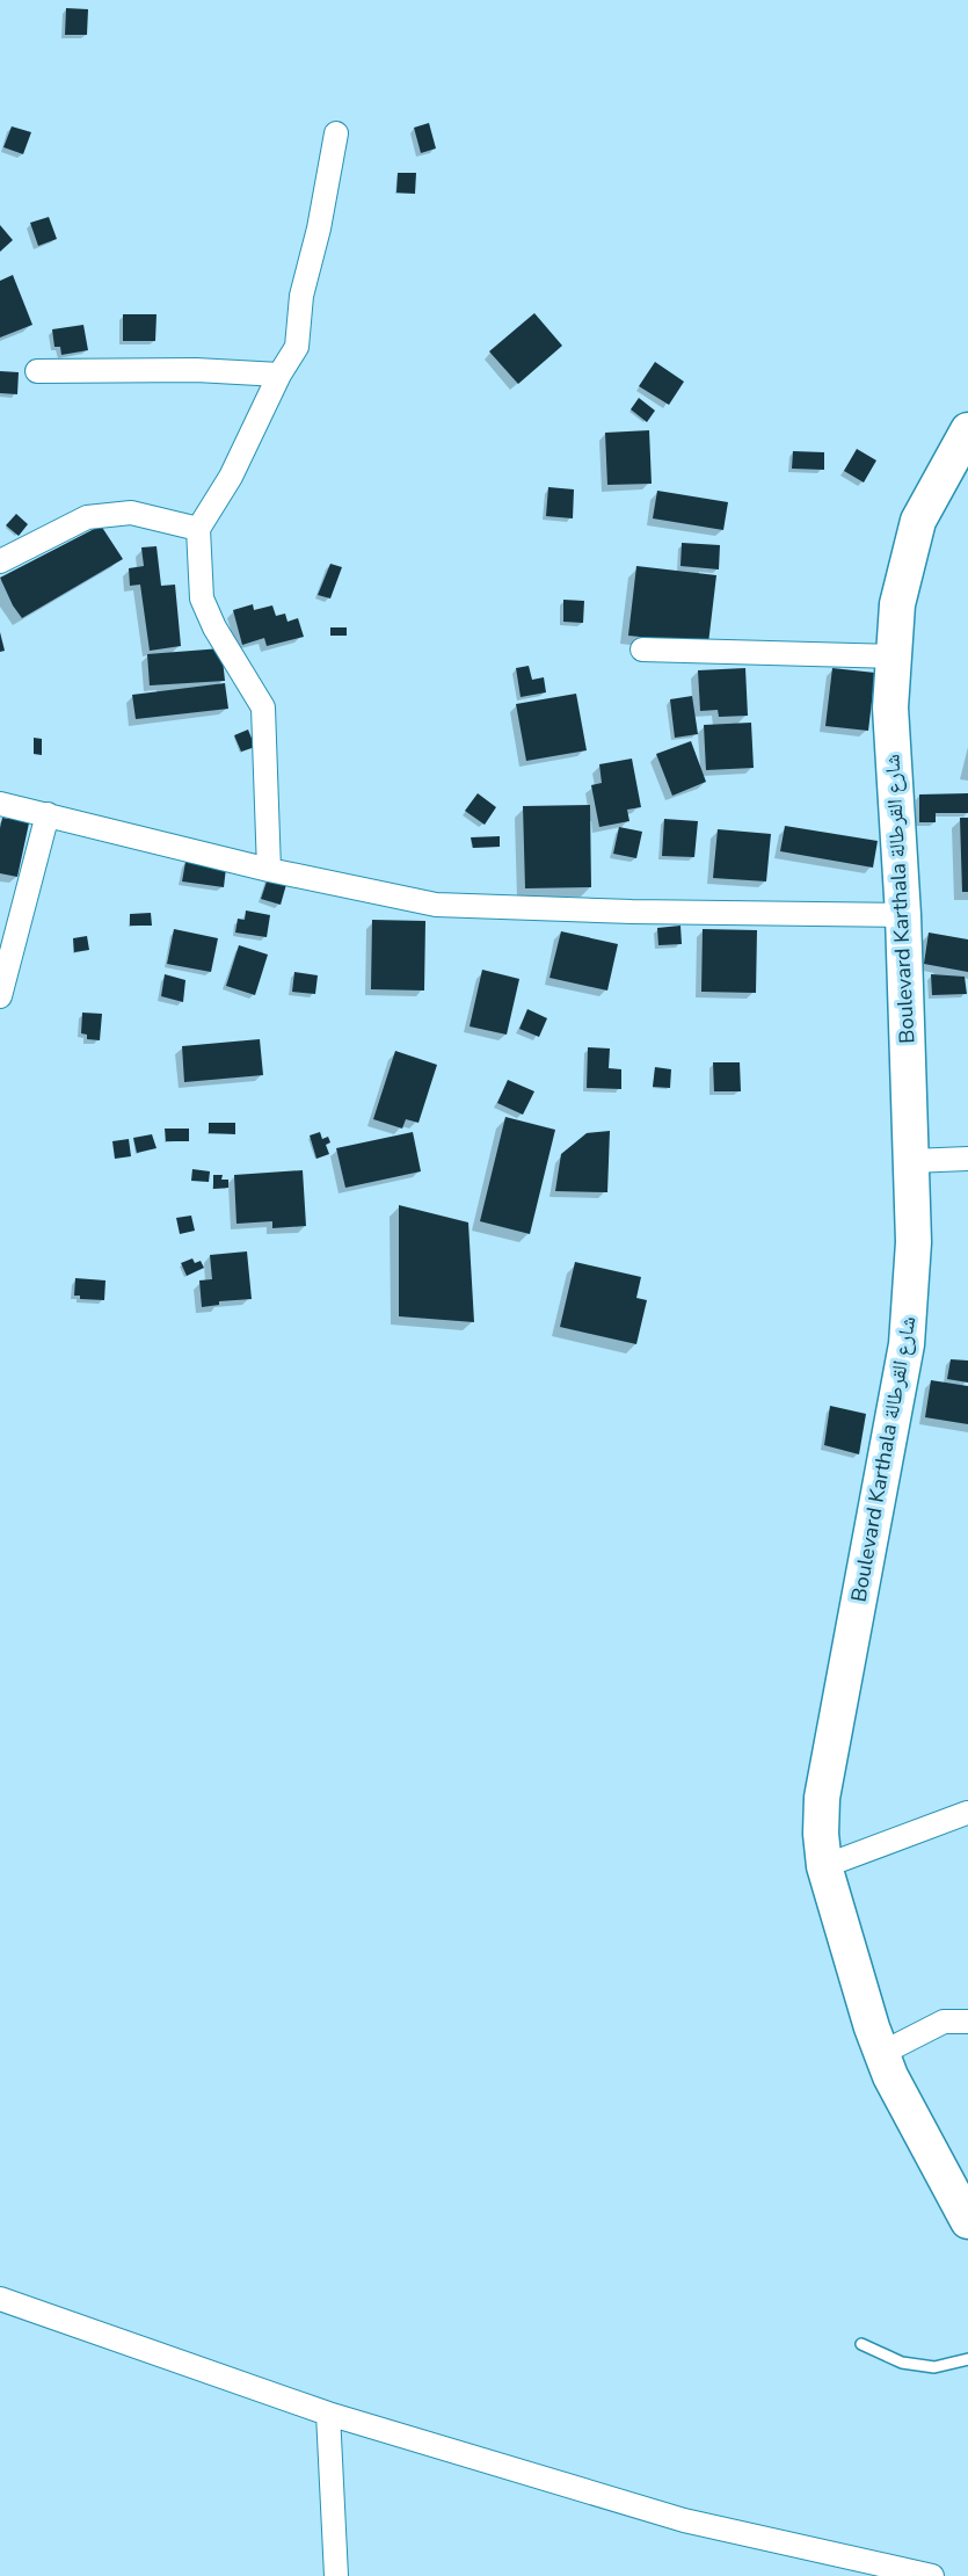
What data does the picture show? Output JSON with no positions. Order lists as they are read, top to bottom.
{
  "streets": {
    "main road": ["Boulevard Karthala شارع القرطالة"]
  }
}
